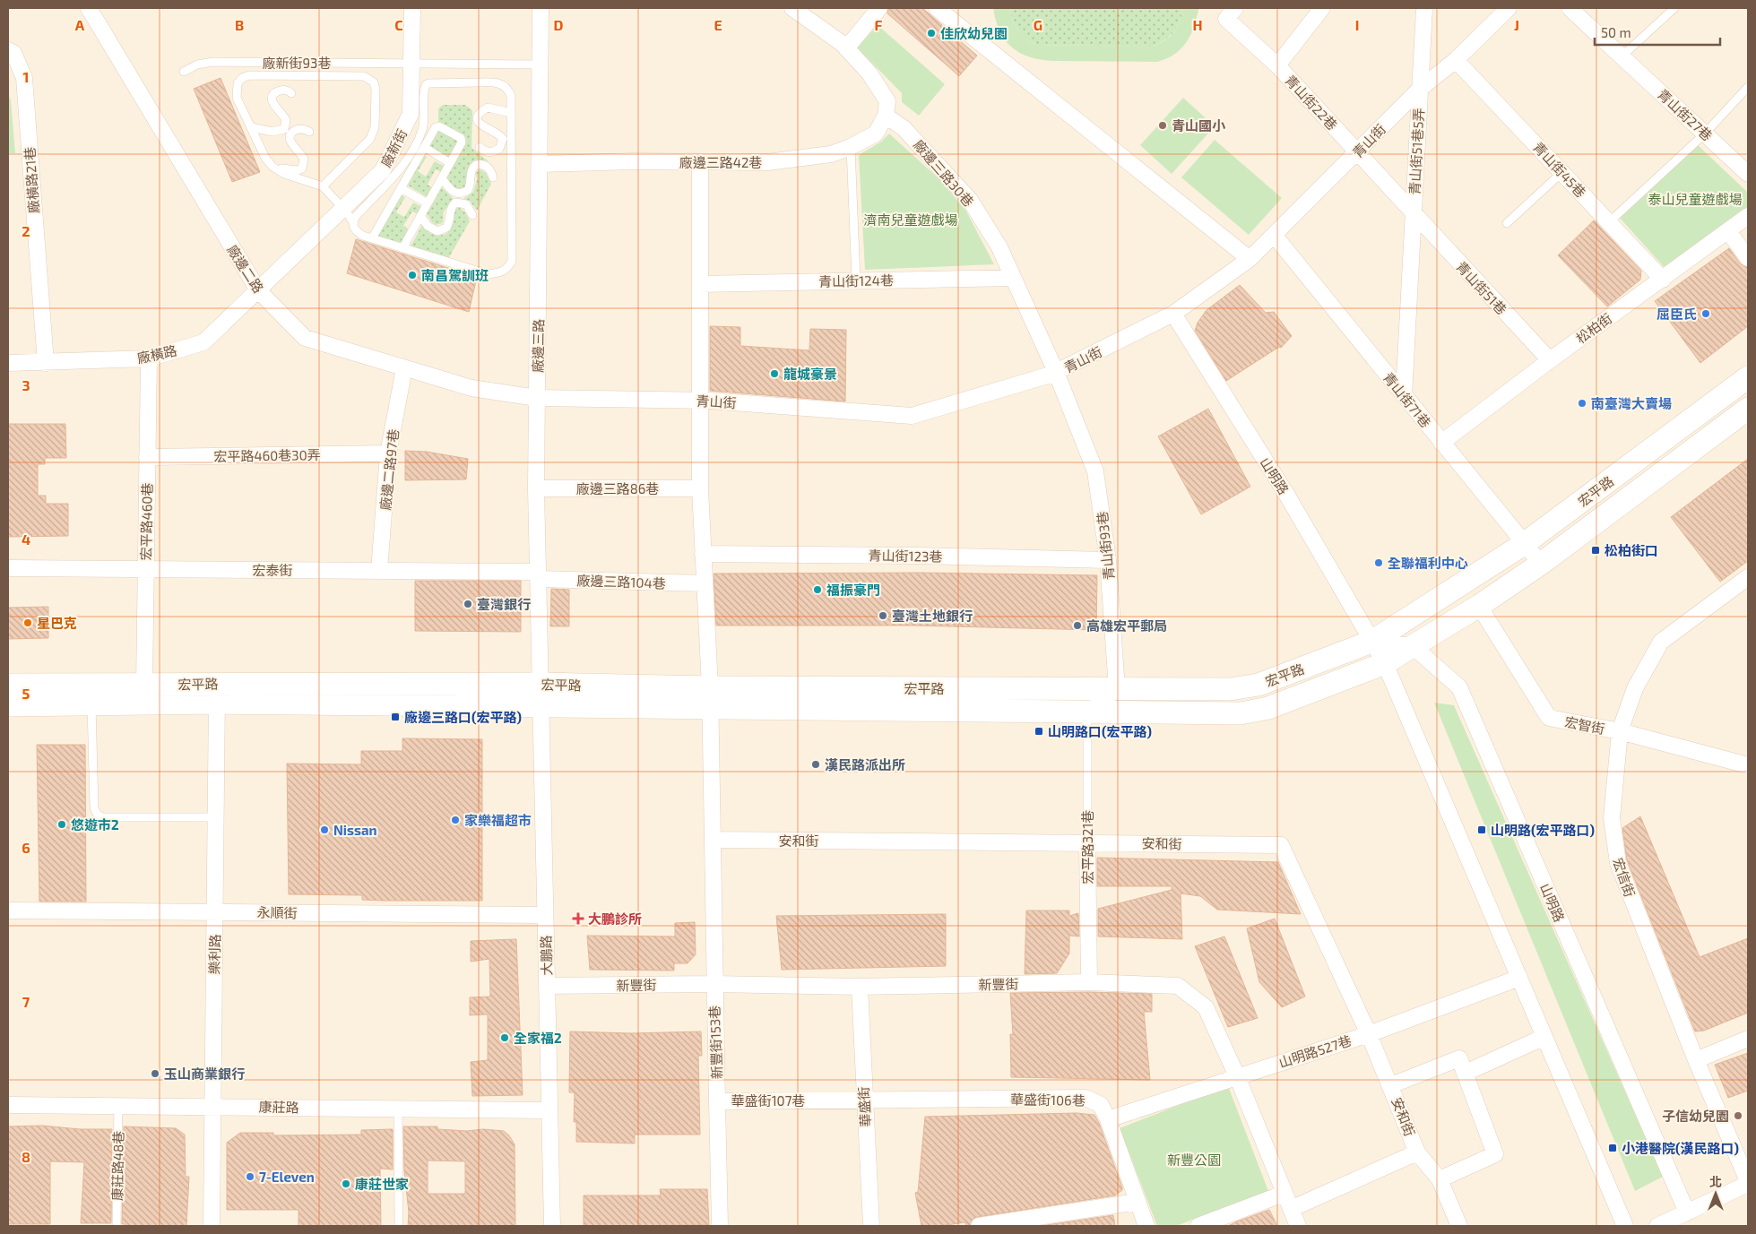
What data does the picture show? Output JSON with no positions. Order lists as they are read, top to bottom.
{
  "streets": {
    "street": [
      "青山街22巷",
      "青山街27巷",
      "青山街",
      "廠新街",
      "青山街51巷5弄",
      "廠邊三路42巷",
      "青山街45巷",
      "廠邊三路30巷",
      "廠橫路21巷",
      "廠邊二路",
      "青山街124巷",
      "青山街51巷",
      "松柏街",
      "廠邊三路",
      "廠橫路",
      "青山街71巷",
      "宏平路460巷30弄",
      "廠邊二路97巷",
      "山明路",
      "廠邊三路86巷",
      "宏平路",
      "宏平路460巷",
      "青山街93巷",
      "青山街123巷",
      "宏泰街",
      "廠邊三路104巷",
      "宏智街",
      "安和街",
      "宏平路321巷",
      "宏信街",
      "永順街",
      "樂利路",
      "大鵬路",
      "新豐街",
      "新豐街153巷",
      "山明路527巷",
      "華盛街106巷",
      "華盛街107巷",
      "康莊路",
      "華盛街"
    ],
    "lane": ["廠新街93巷", "康莊路48巷"]
  },
  "crossings": [
    ["廠新街93巷", "廠新街"],
    ["廠新街93巷", "廠邊三路"],
    ["青山街22巷", "青山街"],
    ["青山街22巷", "青山街51巷"],
    ["青山街", "青山街51巷5弄"],
    ["青山街", "青山街45巷"],
    ["青山街", "廠邊三路30巷"],
    ["青山街", "廠邊二路"],
    ["青山街", "青山街51巷"],
    ["青山街", "廠邊三路"],
    ["青山街", "青山街71巷"],
    ["青山街", "山明路"],
    ["青山街", "青山街93巷"],
    ["廠新街", "廠邊二路"],
    ["廠新街", "廠橫路"],
    ["青山街51巷5弄", "青山街51巷"],
    ["廠邊三路42巷", "廠邊三路30巷"],
    ["廠邊三路42巷", "廠邊三路"],
    ["青山街45巷", "松柏街"],
    ["廠邊三路30巷", "青山街124巷"],
    ["廠邊三路30巷", "青山街93巷"],
    ["廠橫路21巷", "廠橫路"],
    ["廠邊二路", "廠邊三路"],
    ["廠邊二路", "廠橫路"],
    ["廠邊二路", "廠邊二路97巷"],
    ["青山街51巷", "松柏街"],
    ["松柏街", "青山街71巷"],
    ["廠邊三路", "廠邊三路86巷"],
    ["廠邊三路", "宏平路"],
    ["廠邊三路", "宏泰街"],
    ["廠邊三路", "廠邊三路104巷"],
    ["廠邊三路", "大鵬路"],
    ["廠橫路", "宏平路460巷"],
    ["青山街71巷", "宏平路"],
    ["宏平路460巷30弄", "廠邊二路97巷"],
    ["宏平路460巷30弄", "宏平路460巷"],
    ["廠邊二路97巷", "宏泰街"],
    ["山明路", "宏平路"],
    ["山明路", "山明路527巷"],
    ["宏平路", "宏平路460巷"],
    ["宏平路", "青山街93巷"],
    ["宏平路", "宏智街"],
    ["宏平路", "宏平路321巷"],
    ["宏平路", "樂利路"],
    ["宏平路", "大鵬路"],
    ["宏平路460巷", "宏泰街"],
    ["青山街93巷", "青山街123巷"],
    ["宏泰街", "廠邊三路104巷"],
    ["宏智街", "宏信街"],
    ["安和街", "宏平路321巷"],
    ["安和街", "新豐街"],
    ["安和街", "山明路527巷"],
    ["宏平路321巷", "新豐街"],
    ["永順街", "樂利路"],
    ["永順街", "大鵬路"],
    ["樂利路", "康莊路"],
    ["大鵬路", "新豐街"],
    ["大鵬路", "康莊路"],
    ["新豐街", "新豐街153巷"],
    ["新豐街", "山明路527巷"],
    ["新豐街", "華盛街"],
    ["新豐街153巷", "華盛街107巷"],
    ["山明路527巷", "華盛街106巷"],
    ["華盛街106巷", "華盛街107巷"],
    ["華盛街106巷", "華盛街"],
    ["華盛街107巷", "華盛街"],
    ["康莊路", "康莊路48巷"]
  ],
  "parks": ["泰山兒童遊戲場", "濟南兒童遊戲場", "新豐公園"],
  "places": {
    "other": [
      "佳欣幼兒園",
      "青山國小",
      "南昌駕訓班",
      "屈臣氏",
      "龍城豪景",
      "南臺灣大賣場",
      "全聯福利中心",
      "福振豪門",
      "臺灣銀行",
      "臺灣土地銀行",
      "星巴克",
      "高雄宏平郵局",
      "漢民路派出所",
      "家樂福超市",
      "悠遊市2",
      "Nissan",
      "全家福2",
      "玉山商業銀行",
      "子信幼兒園",
      "7-Eleven",
      "康莊世家"
    ],
    "transit": [
      "松柏街口",
      "廠邊三路口(宏平路)",
      "山明路口(宏平路)",
      "山明路(宏平路口)",
      "小港醫院(漢民路口)"
    ],
    "health": ["大鵬診所"]
  },
  "scale_bar": "50 m",
  "north": "top",
  "grid": {
    "columns": [
      "A",
      "B",
      "C",
      "D",
      "E",
      "F",
      "G",
      "H",
      "I",
      "J"
    ],
    "rows": [
      "1",
      "2",
      "3",
      "4",
      "5",
      "6",
      "7",
      "8"
    ]
  }
}
